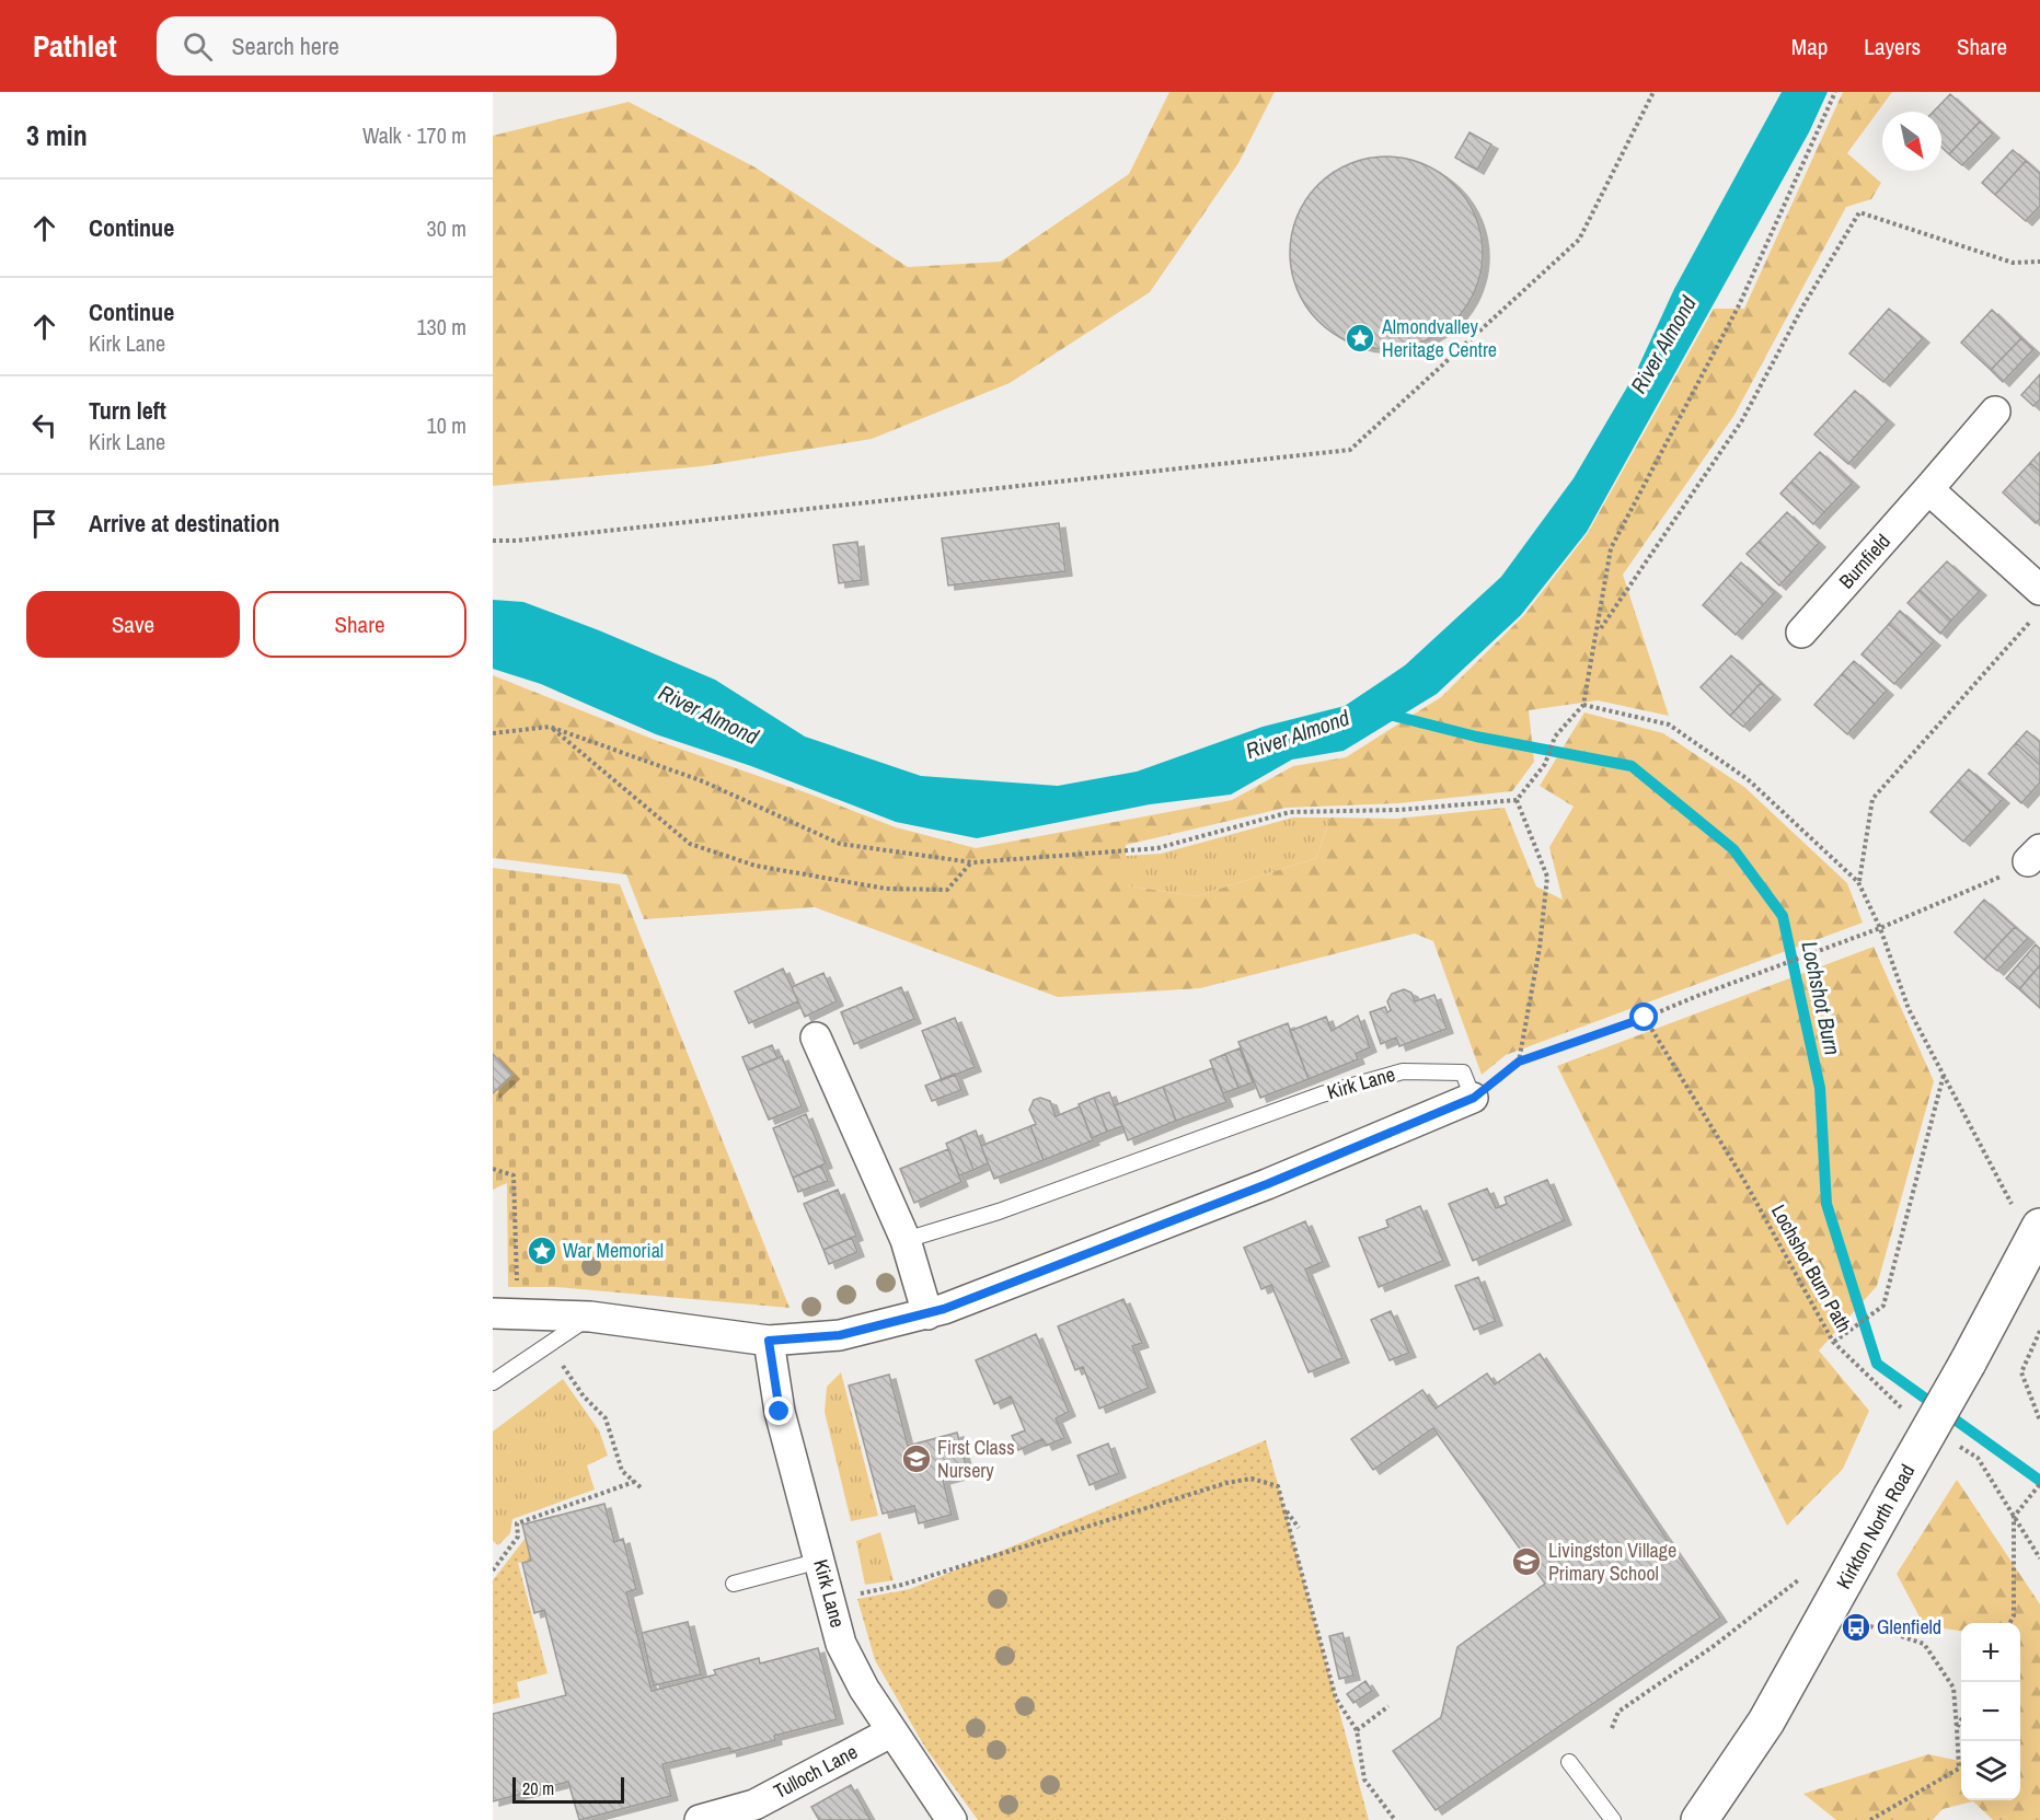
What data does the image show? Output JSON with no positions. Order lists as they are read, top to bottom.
{
  "streets": {
    "main road": ["Kirkton North Road"],
    "street": ["Burnfield", "Kirk Lane", "Tulloch Lane"],
    "path": ["Lochshot Burn Path"]
  },
  "crossings": [
    ["Kirk Lane", "Tulloch Lane"]
  ],
  "water": ["River Almond", "Lochshot Burn"],
  "places": {
    "place": ["Almondvalley Heritage Centre", "War Memorial"],
    "school or university": ["First Class Nursery", "Livingston Village Primary School"],
    "bus stop": ["Glenfield"]
  },
  "scale_bar": "20 m",
  "north": "bottom right",
  "page": {
    "header": "Pathlet",
    "search": "Search here",
    "nav": ["Map", "Layers", "Share"],
    "heading": ["3 min", "Walk · 170 m"],
    "list": [
      ["Continue", "30 m"],
      ["Continue", "Kirk Lane", "130 m"],
      ["Turn left", "Kirk Lane", "10 m"],
      "Arrive at destination"
    ],
    "buttons": ["Save", "Share"],
    "map_buttons": ["+", "−"],
    "scale": "20 m"
  }
}
